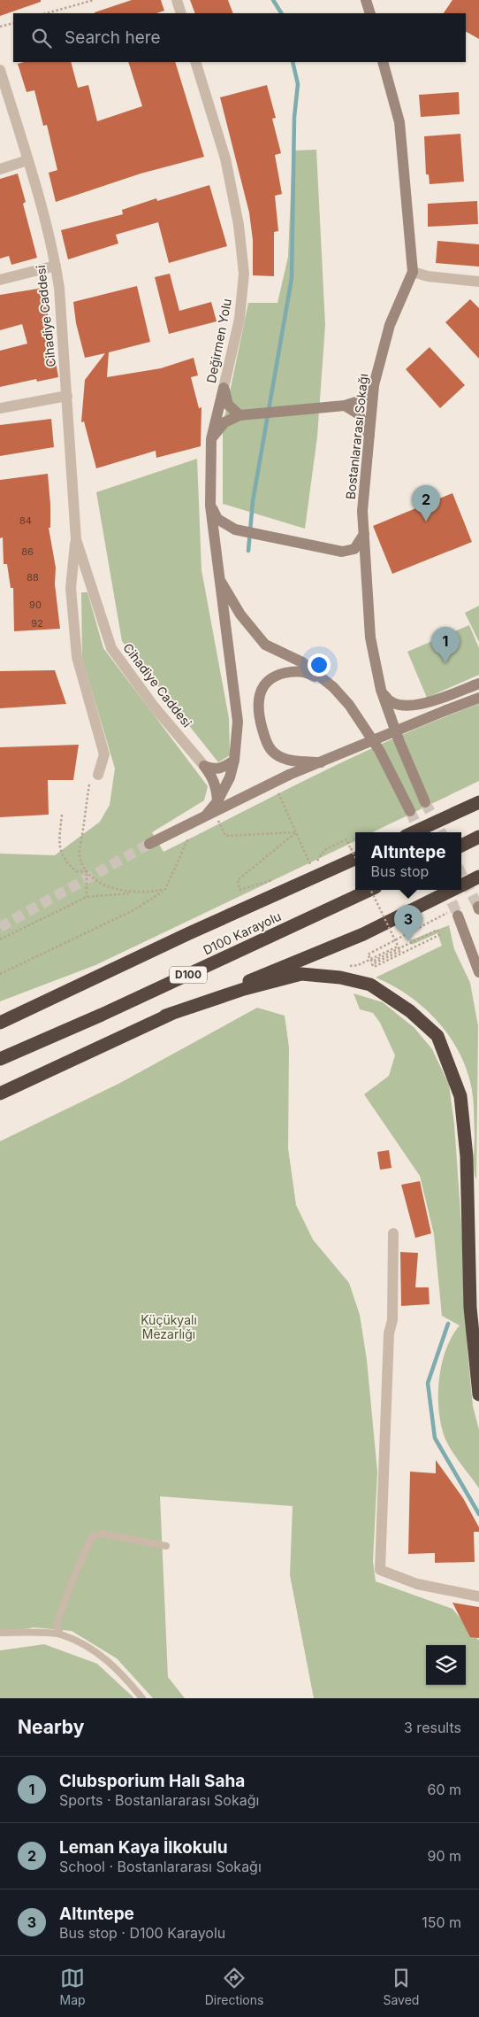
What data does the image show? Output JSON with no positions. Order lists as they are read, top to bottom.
{
  "streets": {
    "highway": ["D100 Karayolu", "D100"],
    "main road": ["Değirmen Yolu", "Bostanlararası Sokağı"],
    "street": ["Cihadiye Caddesi"]
  },
  "parks": ["Küçükyalı Mezarlığı"],
  "house_numbers": [
    "84",
    "86",
    "88",
    "90",
    "92"
  ],
  "page": {
    "search": "Search here",
    "pins": ["2", "1", "3"],
    "popup": ["Altıntepe", "Bus stop"],
    "heading": ["Nearby", "3 results"],
    "list": [
      {
        "mark": "1",
        "name": "Clubsporium Halı Saha",
        "note": "Sports · Bostanlararası Sokağı",
        "value": "60 m"
      },
      {
        "mark": "2",
        "name": "Leman Kaya İlkokulu",
        "note": "School · Bostanlararası Sokağı",
        "value": "90 m"
      },
      {
        "mark": "3",
        "name": "Altıntepe",
        "note": "Bus stop · D100 Karayolu",
        "value": "150 m"
      }
    ],
    "nav": ["Map", "Directions", "Saved"]
  }
}
